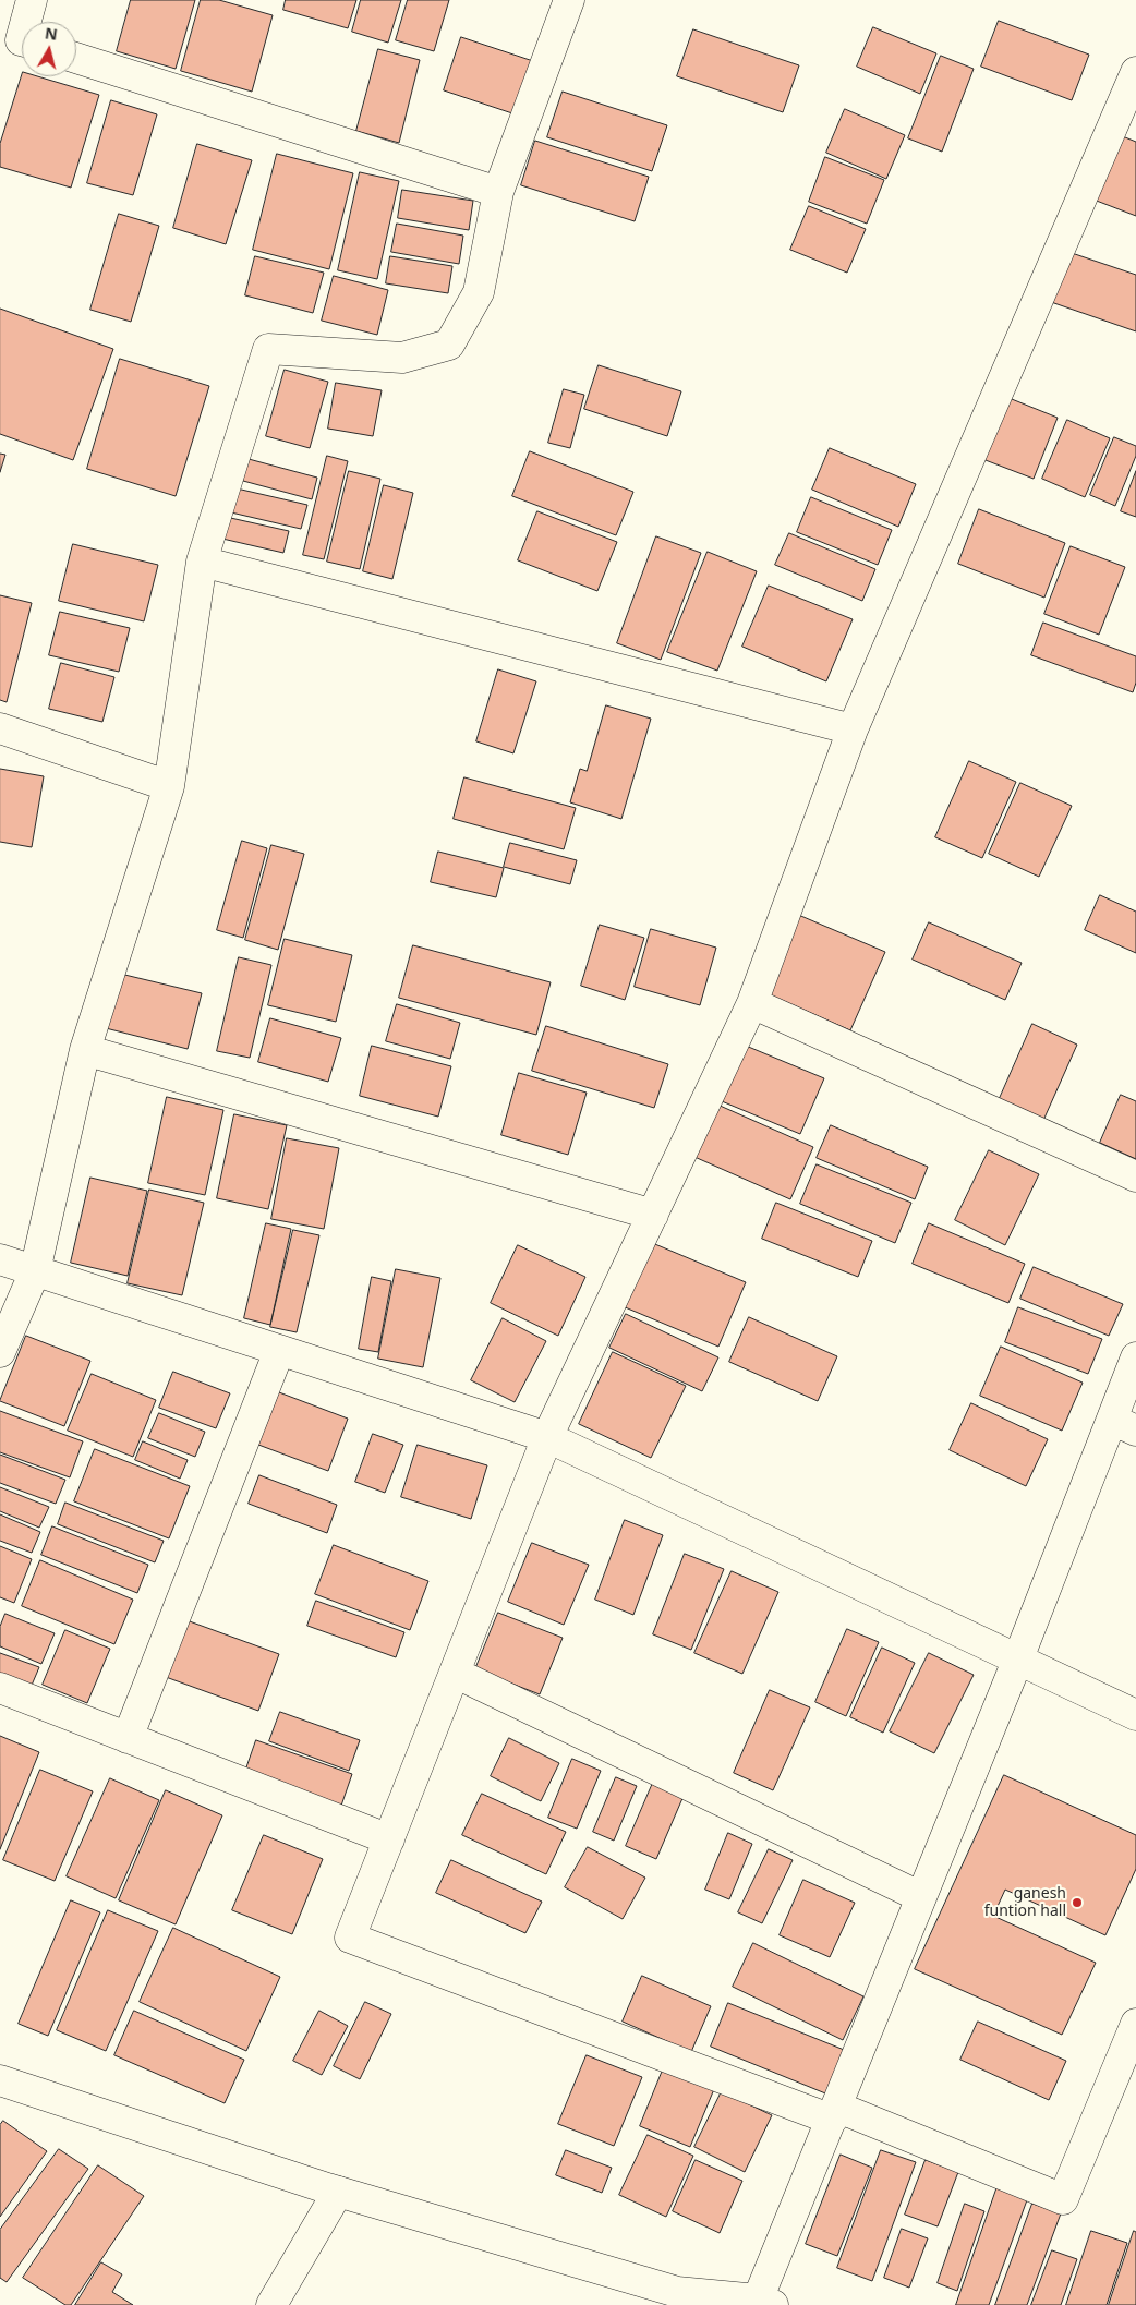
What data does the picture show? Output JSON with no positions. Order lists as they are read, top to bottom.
{
  "places": ["ganesh funtion hall"],
  "north": "top"
}
